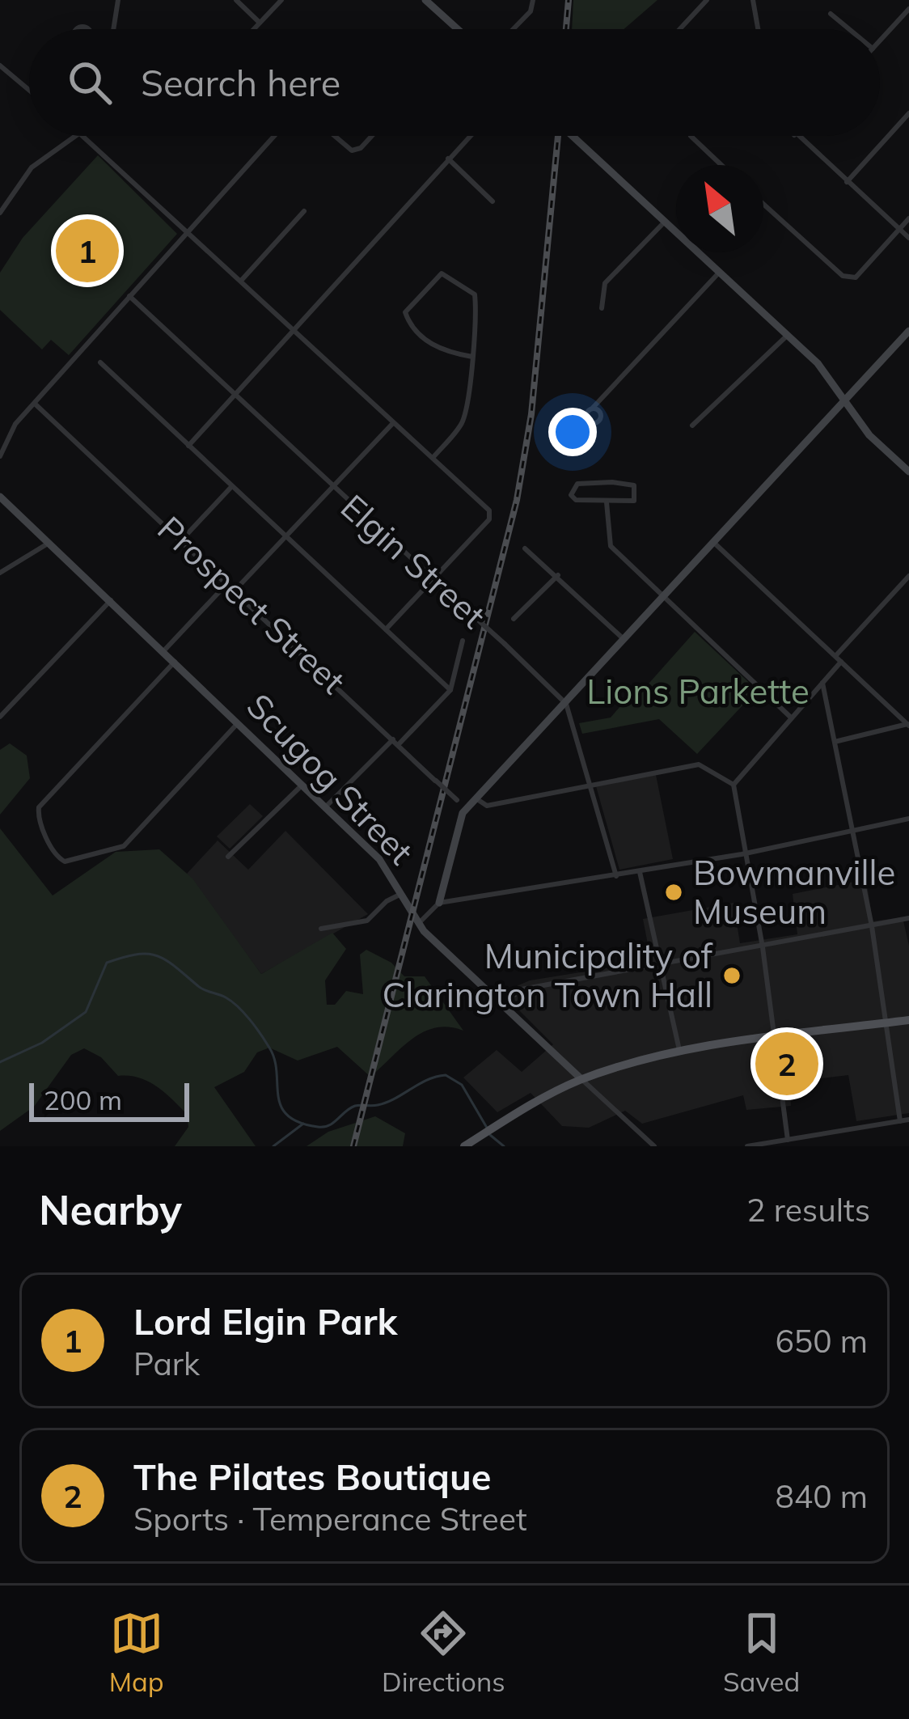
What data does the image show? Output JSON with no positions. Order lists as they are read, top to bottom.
{
  "streets": {
    "street": ["Elgin Street", "Prospect Street", "Scugog Street"]
  },
  "parks": ["Lions Parkette"],
  "places": ["Bowmanville Museum", "Municipality of Clarington Town Hall"],
  "scale_bar": "200 m",
  "north": "top left",
  "page": {
    "search": "Search here",
    "pins": ["1", "2"],
    "scale": "200 m",
    "heading": ["Nearby", "2 results"],
    "list": [
      {
        "mark": "1",
        "name": "Lord Elgin Park",
        "note": "Park",
        "value": "650 m"
      },
      {
        "mark": "2",
        "name": "The Pilates Boutique",
        "note": "Sports · Temperance Street",
        "value": "840 m"
      }
    ],
    "nav": ["Map", "Directions", "Saved"]
  }
}
